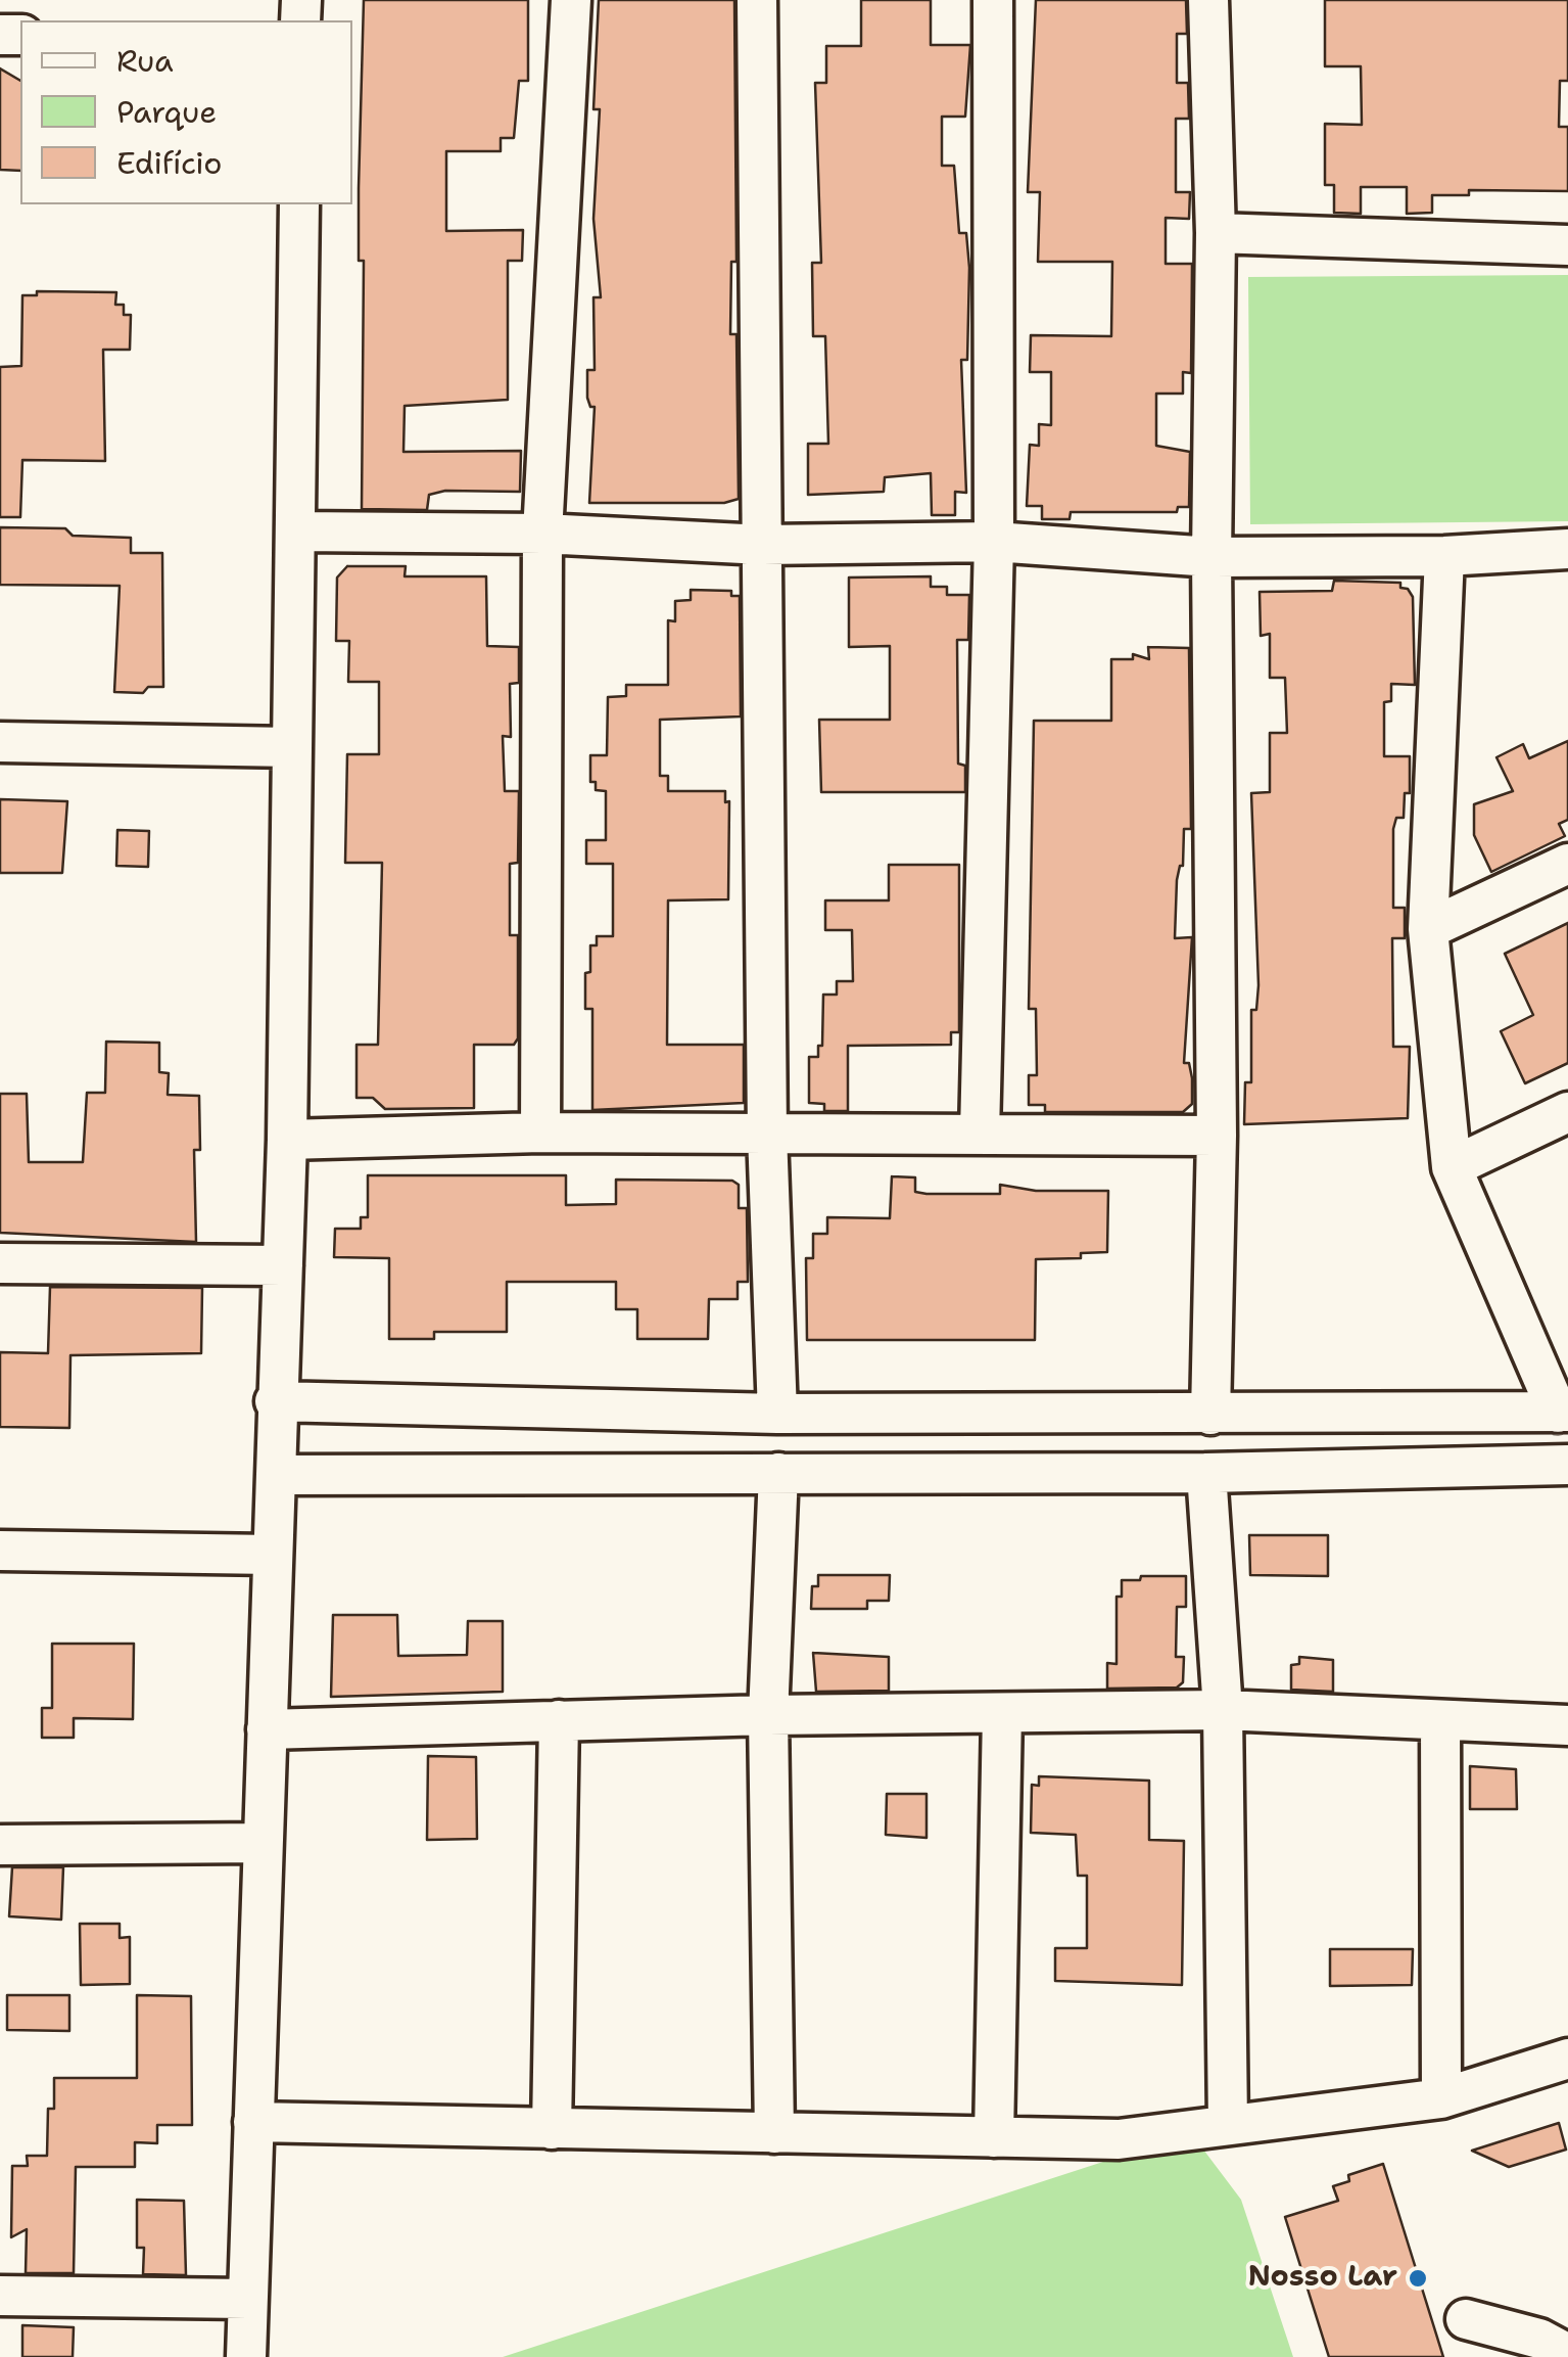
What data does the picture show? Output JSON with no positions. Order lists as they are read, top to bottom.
{
  "places": ["Nosso Lar"],
  "legend": ["Rua", "Parque", "Edifício"]
}
